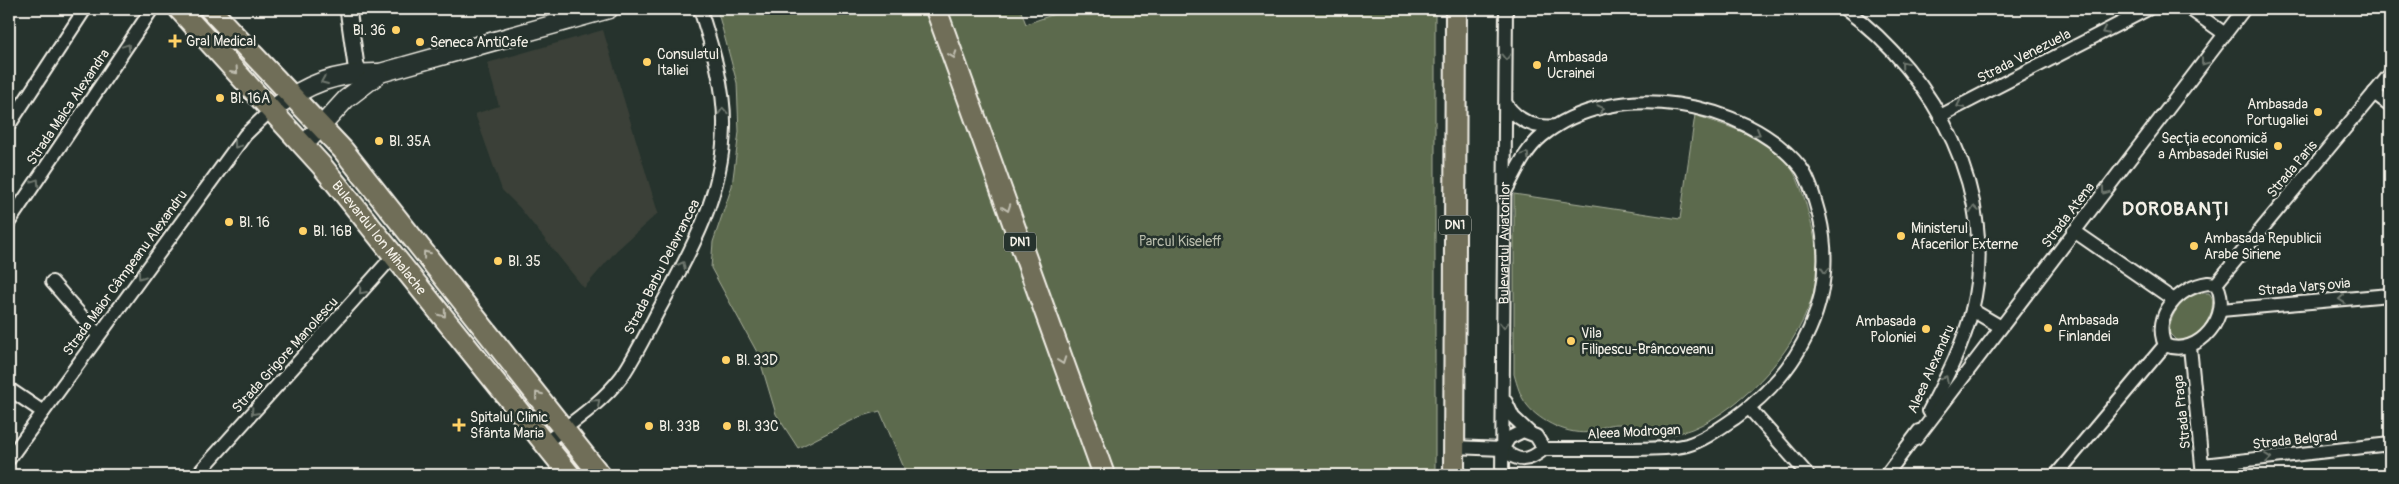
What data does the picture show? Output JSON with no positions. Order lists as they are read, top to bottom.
{
  "streets": {
    "main road": ["DN1", "Bulevardul Ion Mihalache"],
    "street": [
      "Strada Venezuela",
      "Strada Maica Alexandra",
      "Strada Paris",
      "Strada Atena",
      "Bulevardul Aviatorilor",
      "Strada Barbu Delavrancea",
      "Strada Maior Câmpeanu Alexandru",
      "Strada Varșovia",
      "Strada Grigore Manolescu",
      "Aleea Alexandru",
      "Strada Praga",
      "Aleea Modrogan",
      "Strada Belgrad"
    ]
  },
  "crossings": [
    ["Strada Venezuela", "Aleea Alexandru"],
    ["Strada Paris", "Strada Varșovia"],
    ["Strada Paris", "Strada Praga"],
    ["Strada Atena", "Aleea Alexandru"],
    ["DN1", "Aleea Modrogan"],
    ["Bulevardul Ion Mihalache", "Strada Barbu Delavrancea"],
    ["Bulevardul Ion Mihalache", "Strada Maior Câmpeanu Alexandru"],
    ["Bulevardul Ion Mihalache", "Strada Grigore Manolescu"],
    ["Bulevardul Aviatorilor", "Aleea Modrogan"],
    ["Strada Varșovia", "Strada Praga"],
    ["Strada Praga", "Strada Belgrad"]
  ],
  "one_way": [
    "Strada Venezuela",
    "Strada Atena",
    "Bulevardul Aviatorilor",
    "Strada Barbu Delavrancea",
    "Strada Maior Câmpeanu Alexandru",
    "Strada Varșovia",
    "Strada Grigore Manolescu",
    "Aleea Alexandru",
    "Strada Belgrad"
  ],
  "districts": ["DOROBANȚI"],
  "parks": ["Parcul Kiseleff"],
  "places": {
    "other": [
      "Bl. 36",
      "Seneca AntiCafe",
      "Consulatul Italiei",
      "Ambasada Ucrainei",
      "Bl. 16A",
      "Ambasada Portugaliei",
      "Bl. 35A",
      "Secţia economică a Ambasadei Rusiei",
      "Bl. 16",
      "Bl. 16B",
      "Ministerul Afacerilor Externe",
      "Ambasada Republicii Arabe Siriene",
      "Bl. 35",
      "Ambasada Finlandei",
      "Ambasada Poloniei",
      "Vila Filipescu-Brâncoveanu",
      "Bl. 33D",
      "Bl. 33B",
      "Bl. 33C"
    ],
    "health": ["Gral Medical", "Spitalul Clinic Sfânta Maria"]
  }
}
